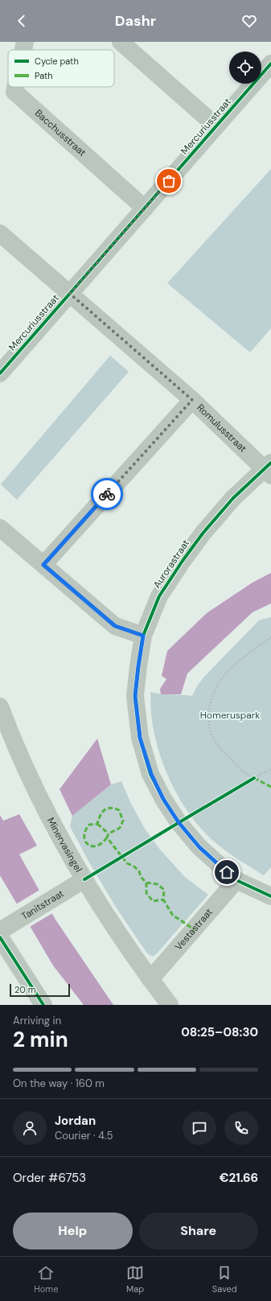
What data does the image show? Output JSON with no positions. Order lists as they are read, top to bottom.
{
  "streets": {
    "street": [
      "Mercuriusstraat",
      "Bacchusstraat",
      "Romulusstraat",
      "Aurorastraat",
      "Minervasingel",
      "Tanitstraat",
      "Vestastraat"
    ]
  },
  "crossings": [
    ["Mercuriusstraat", "Bacchusstraat"],
    ["Mercuriusstraat", "Romulusstraat"],
    ["Romulusstraat", "Aurorastraat"],
    ["Aurorastraat", "Vestastraat"],
    ["Minervasingel", "Tanitstraat"],
    ["Minervasingel", "Vestastraat"]
  ],
  "parks": ["Homeruspark"],
  "legend": ["Cycle path", "Path"],
  "scale_bar": "20 m",
  "page": {
    "header": "Dashr",
    "scale": "20 m",
    "heading": ["2 min", "Arriving in", "08:25–08:30"],
    "panel": [
      "Jordan",
      "Courier · 4.5",
      "Order #6753",
      "€21.66"
    ],
    "bar": "On the way · 160 m",
    "buttons": ["Help", "Share"],
    "tabs": ["Home", "Map", "Saved"]
  }
}
